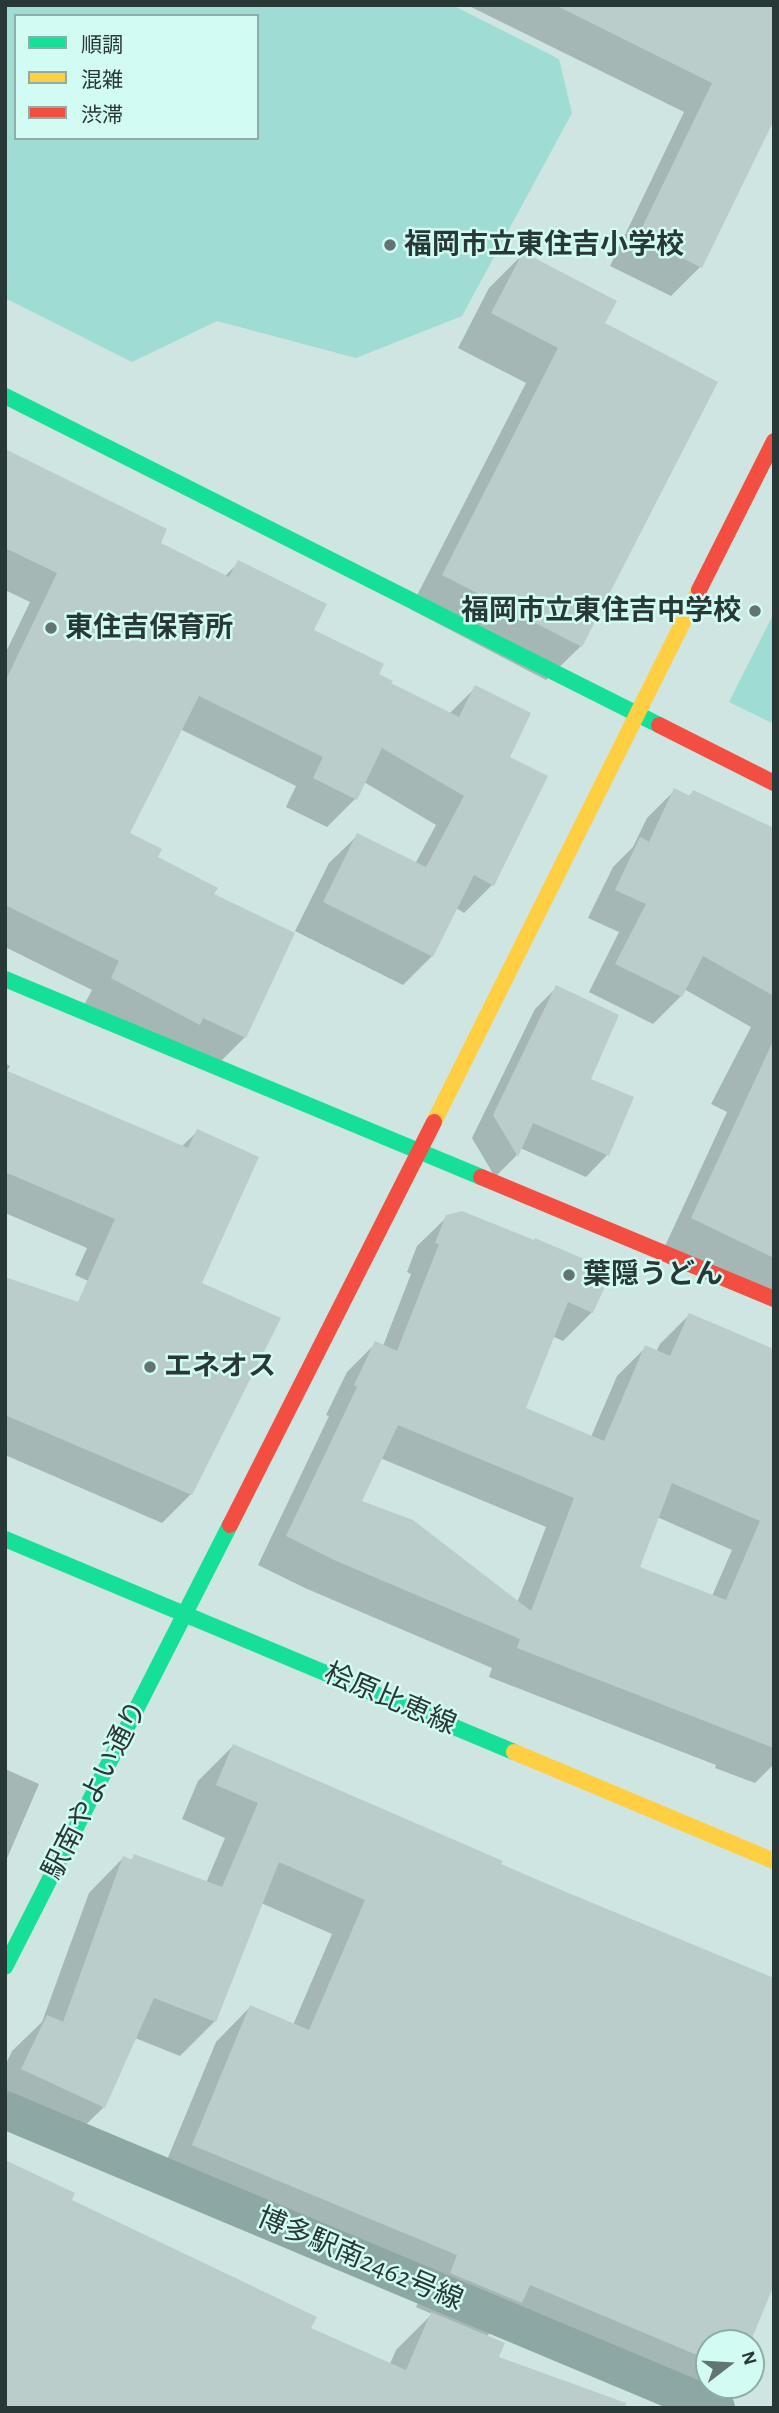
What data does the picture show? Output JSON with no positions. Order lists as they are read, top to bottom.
{
  "streets": {
    "street": ["桧原比恵線", "駅南やよい通り", "博多駅南2462号線"]
  },
  "crossings": [
    ["桧原比恵線", "駅南やよい通り"]
  ],
  "places": [
    "福岡市立東住吉小学校",
    "福岡市立東住吉中学校",
    "東住吉保育所",
    "葉隠うどん",
    "エネオス"
  ],
  "legend": ["順調", "混雑", "渋滞"],
  "north": "right"
}
